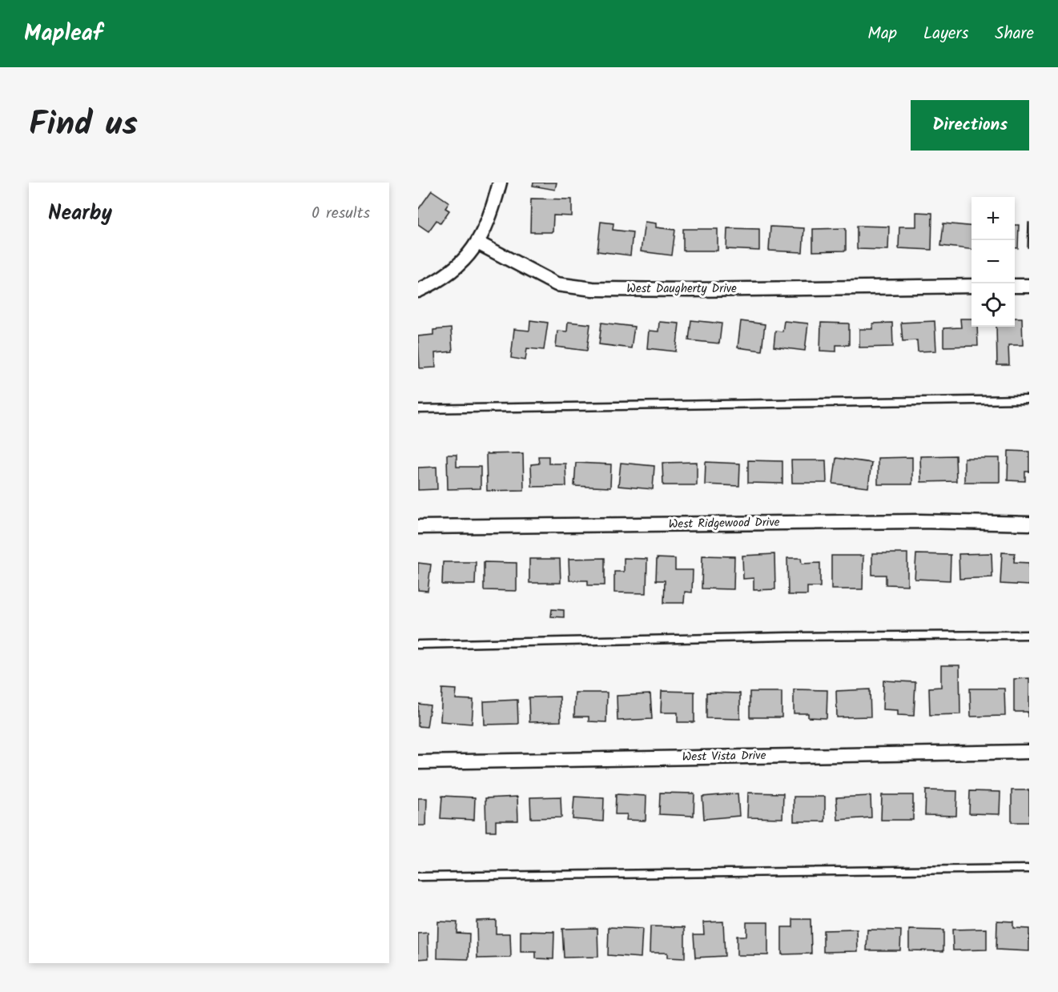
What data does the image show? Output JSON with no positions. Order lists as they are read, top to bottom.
{
  "streets": {
    "street": ["West Daugherty Drive", "West Ridgewood Drive", "West Vista Drive"]
  },
  "page": {
    "header": "Mapleaf",
    "nav": ["Map", "Layers", "Share"],
    "title": "Find us",
    "buttons": "Directions",
    "heading": ["Nearby", "0 results"],
    "map_buttons": ["+", "−"]
  }
}
